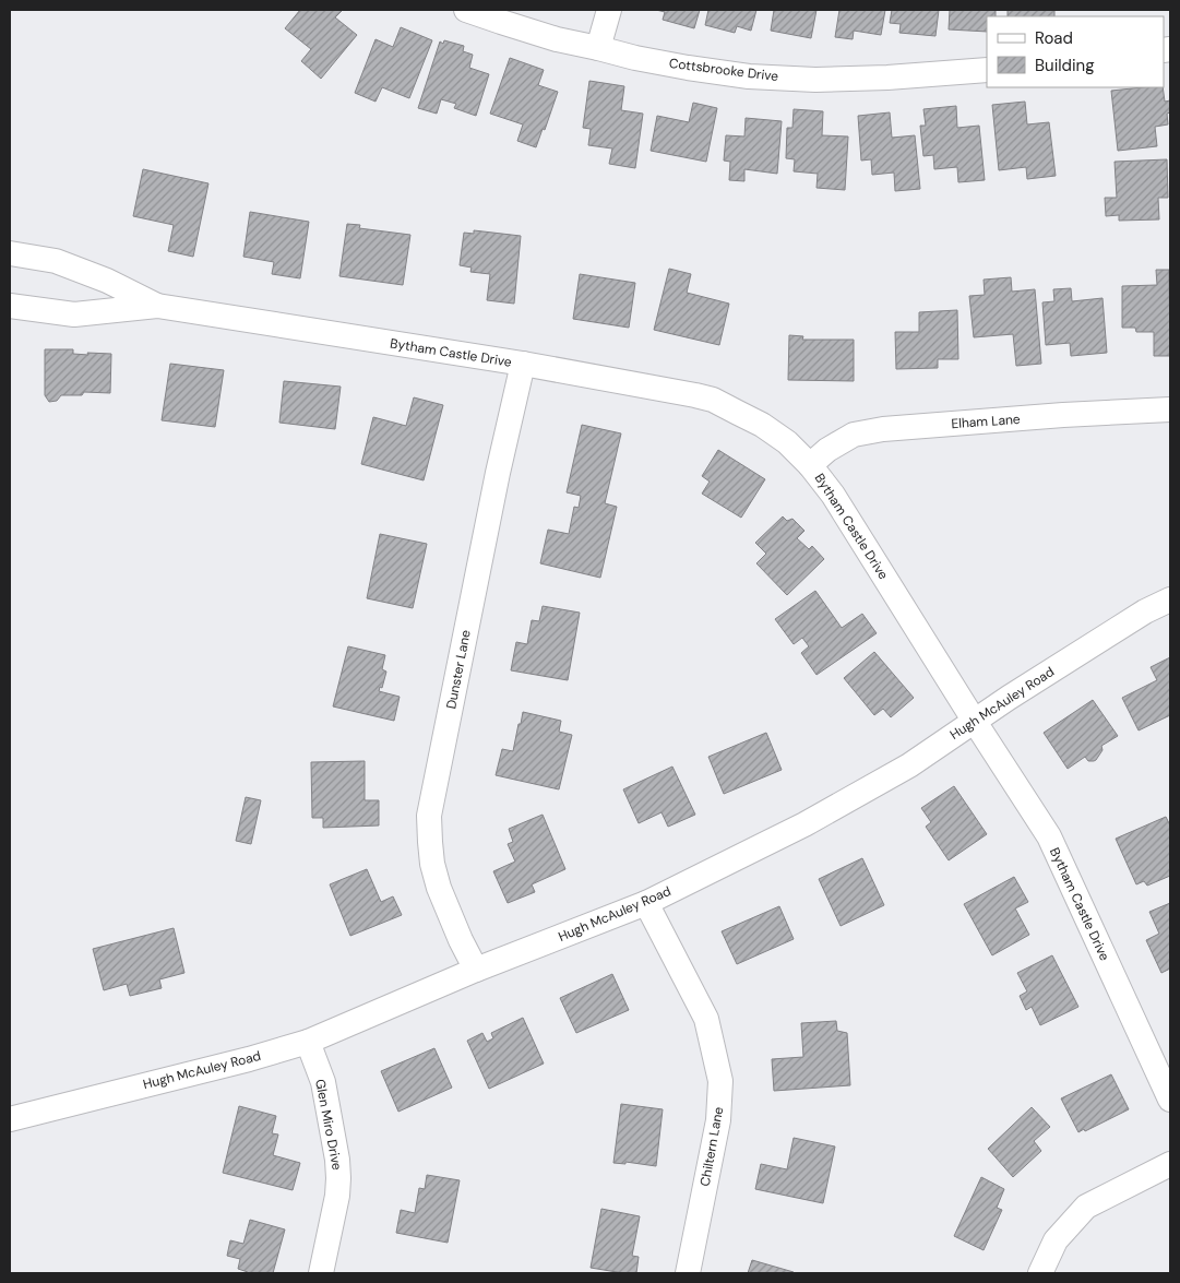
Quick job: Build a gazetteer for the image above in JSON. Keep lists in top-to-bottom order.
{
  "streets": {
    "street": [
      "Cottsbrooke Drive",
      "Bytham Castle Drive",
      "Elham Lane",
      "Dunster Lane",
      "Hugh McAuley Road",
      "Glen Miro Drive",
      "Chiltern Lane"
    ]
  },
  "crossings": [
    ["Bytham Castle Drive", "Elham Lane"],
    ["Bytham Castle Drive", "Dunster Lane"],
    ["Bytham Castle Drive", "Hugh McAuley Road"],
    ["Dunster Lane", "Hugh McAuley Road"],
    ["Hugh McAuley Road", "Glen Miro Drive"],
    ["Hugh McAuley Road", "Chiltern Lane"]
  ],
  "legend": ["Road", "Building"]
}
